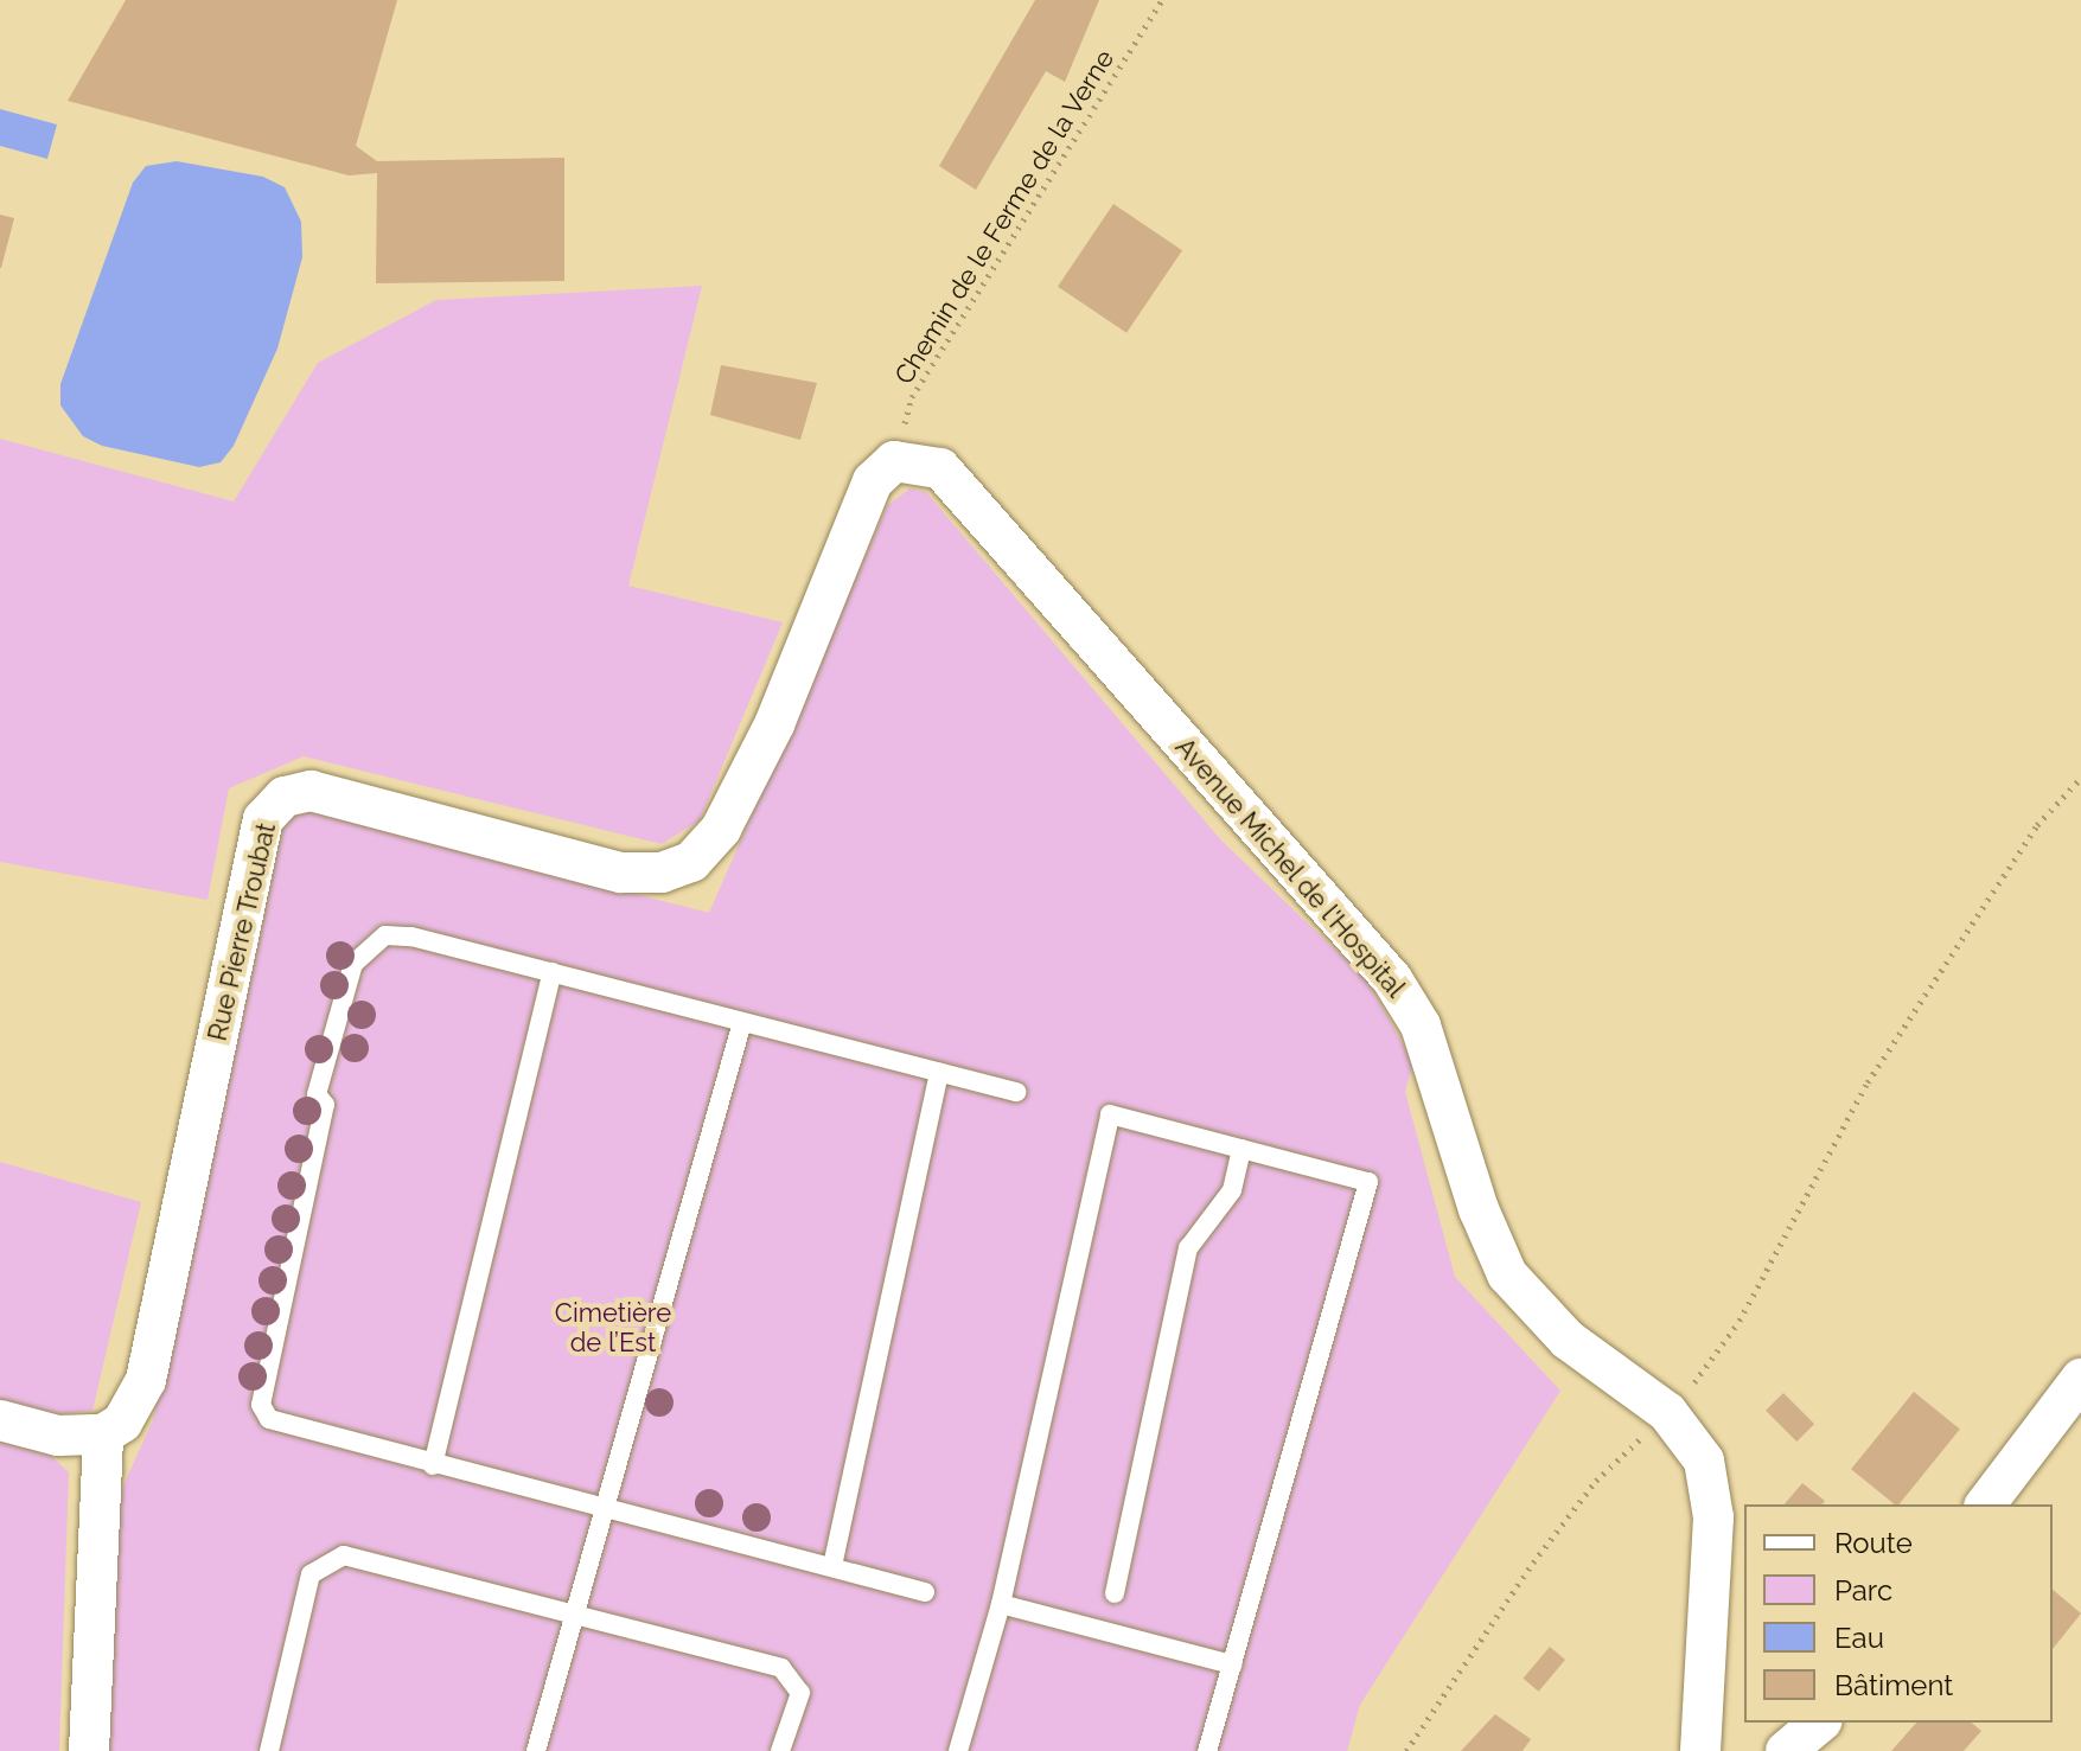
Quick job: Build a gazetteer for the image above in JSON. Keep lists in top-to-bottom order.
{
  "streets": {
    "street": ["Avenue Michel de l'Hospital", "Rue Pierre Troubat"],
    "path": ["Chemin de le Ferme de la Verne"]
  },
  "crossings": [
    ["Chemin de le Ferme de la Verne", "Avenue Michel de l'Hospital"],
    ["Chemin de le Ferme de la Verne", "Rue Pierre Troubat"],
    ["Avenue Michel de l'Hospital", "Rue Pierre Troubat"]
  ],
  "parks": ["Cimetière de l’Est"],
  "legend": [
    "Route",
    "Parc",
    "Eau",
    "Bâtiment"
  ]
}
